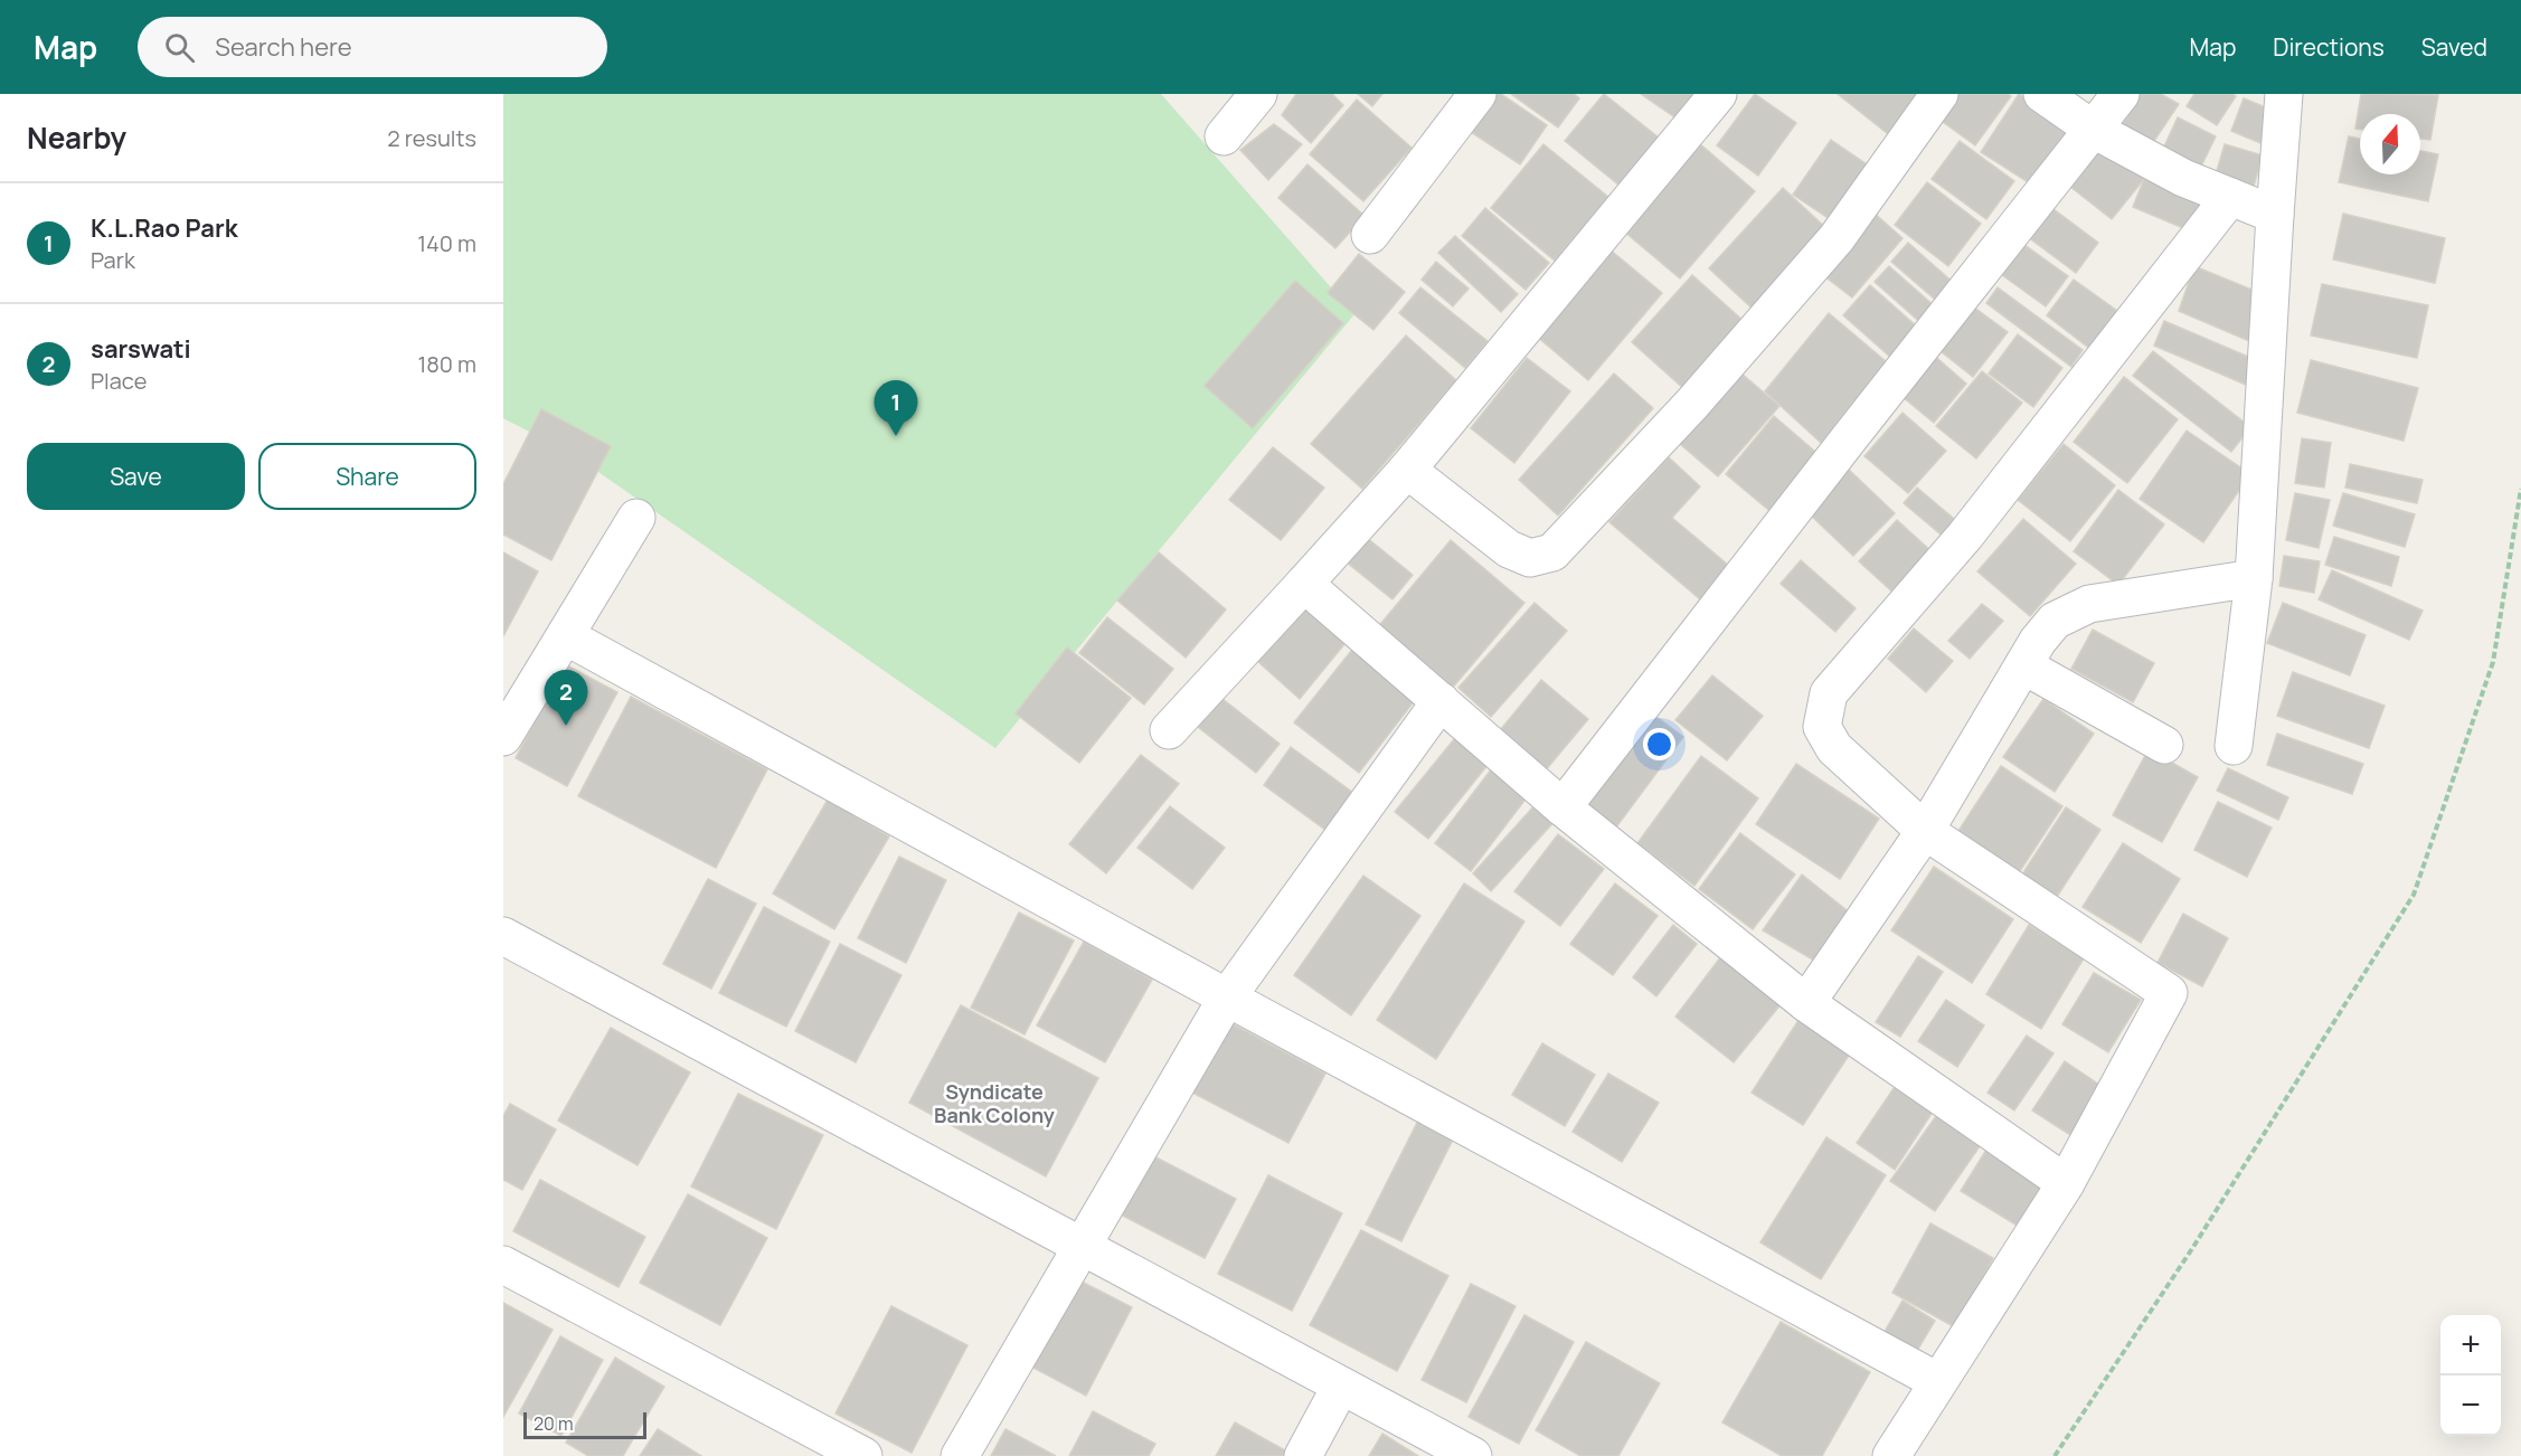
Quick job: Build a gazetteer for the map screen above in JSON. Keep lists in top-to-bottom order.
{
  "districts": ["Syndicate Bank Colony"],
  "scale_bar": "20 m",
  "north": "top",
  "page": {
    "header": "Map",
    "search": "Search here",
    "nav": ["Map", "Directions", "Saved"],
    "heading": ["Nearby", "2 results"],
    "list": [
      {
        "mark": "1",
        "name": "K.L.Rao Park",
        "note": "Park",
        "value": "140 m"
      },
      {
        "mark": "2",
        "name": "sarswati",
        "note": "Place",
        "value": "180 m"
      }
    ],
    "pins": ["1", "2"],
    "buttons": ["Save", "Share"],
    "map_buttons": ["+", "−"],
    "scale": "20 m"
  }
}
